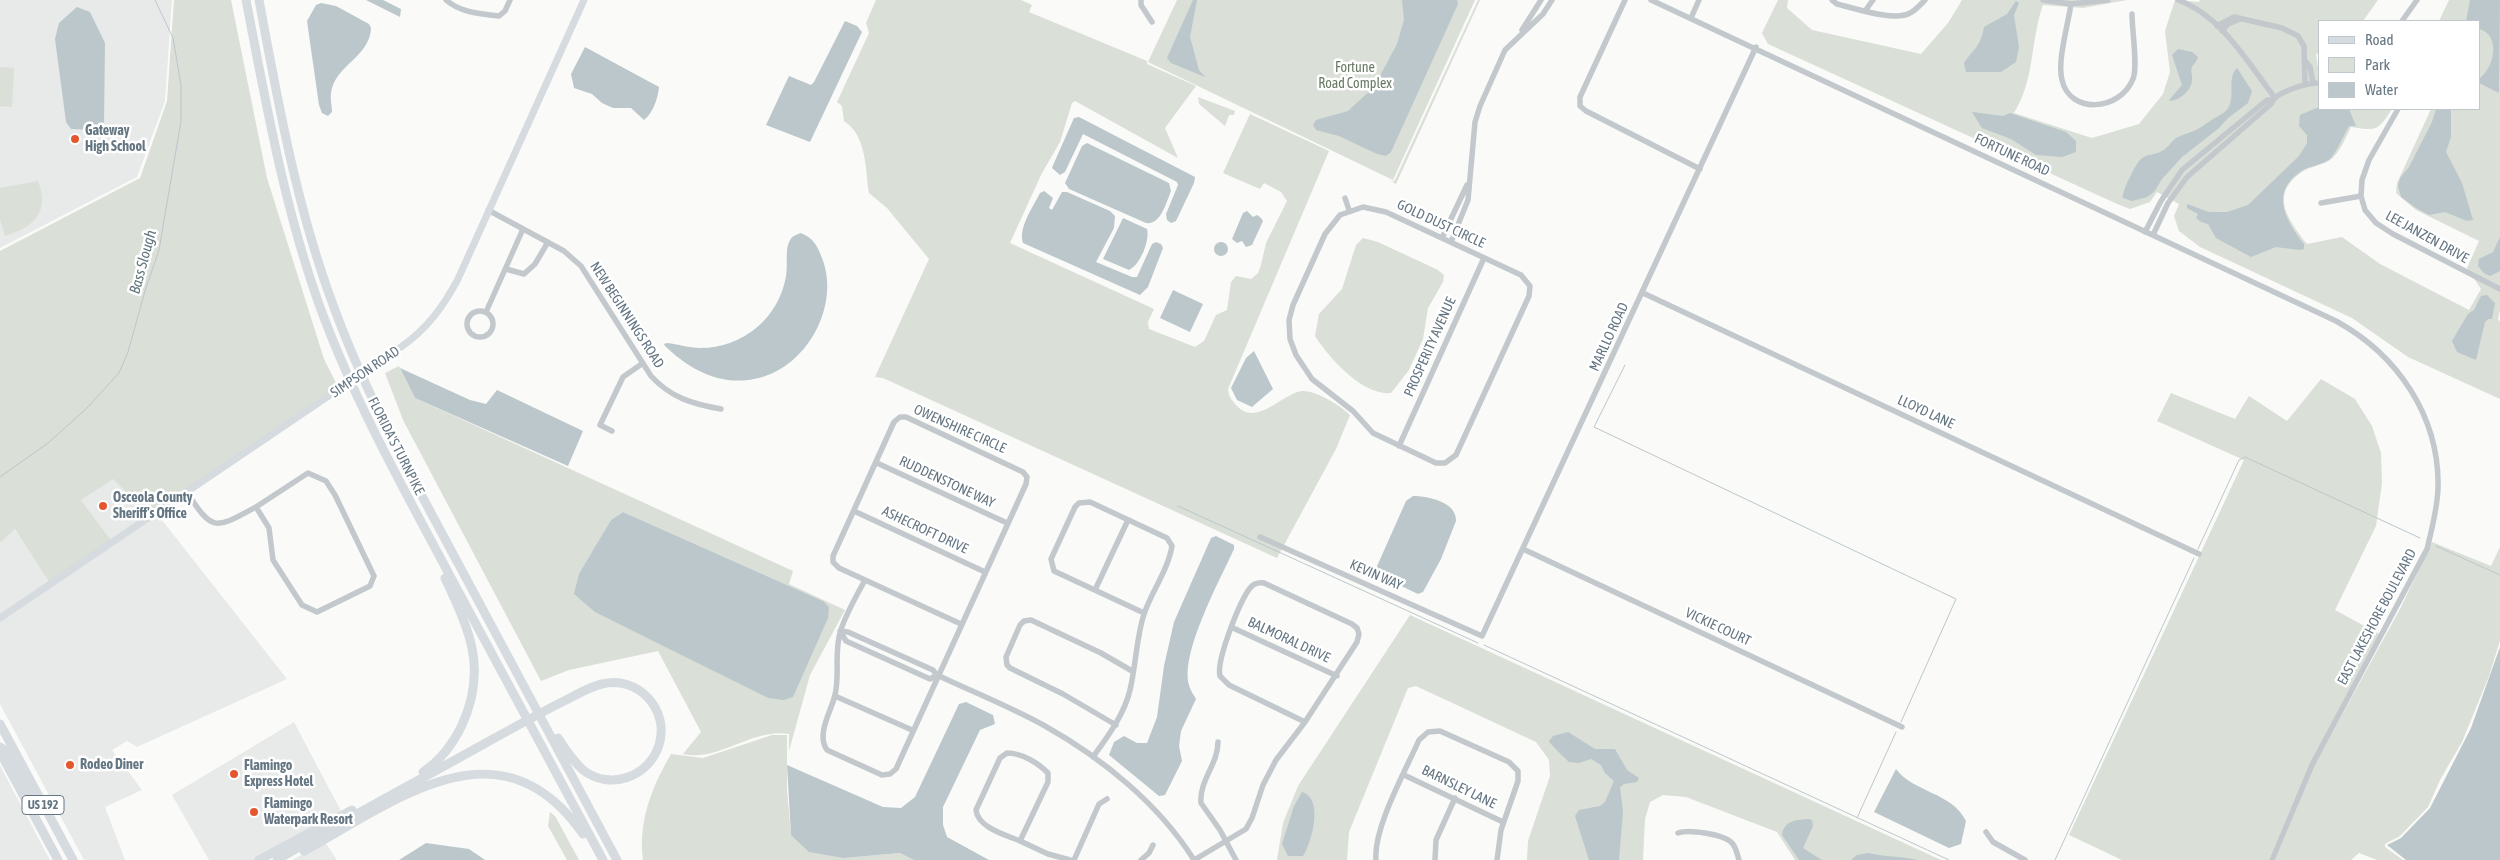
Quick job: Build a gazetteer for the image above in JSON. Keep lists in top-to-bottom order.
{
  "streets": {
    "highway": ["FLORIDA'S TURNPIKE", "US 192"],
    "main road": ["SIMPSON ROAD"],
    "street": [
      "FORTUNE ROAD",
      "GOLD DUST CIRCLE",
      "LEE JANZEN DRIVE",
      "NEW BEGINNINGS ROAD",
      "MARLLO ROAD",
      "PROSPERITY AVENUE",
      "LLOYD LANE",
      "OWENSHIRE CIRCLE",
      "RUDDENSTONE WAY",
      "ASHECROFT DRIVE",
      "KEVIN WAY",
      "EAST LAKESHORE BOULEVARD",
      "VICKIE COURT",
      "BALMORAL DRIVE",
      "BARNSLEY LANE"
    ]
  },
  "crossings": [
    ["FORTUNE ROAD", "MARLLO ROAD"],
    ["FORTUNE ROAD", "EAST LAKESHORE BOULEVARD"],
    ["GOLD DUST CIRCLE", "PROSPERITY AVENUE"],
    ["NEW BEGINNINGS ROAD", "SIMPSON ROAD"],
    ["MARLLO ROAD", "LLOYD LANE"],
    ["MARLLO ROAD", "KEVIN WAY"],
    ["MARLLO ROAD", "VICKIE COURT"],
    ["OWENSHIRE CIRCLE", "RUDDENSTONE WAY"],
    ["OWENSHIRE CIRCLE", "ASHECROFT DRIVE"]
  ],
  "water": ["Bass Slough"],
  "parks": ["Fortune Road Complex"],
  "places": [
    "Gateway High School",
    "Osceola County Sheriff's Office",
    "Rodeo Diner",
    "Flamingo Express Hotel",
    "Flamingo Waterpark Resort"
  ],
  "legend": ["Road", "Park", "Water"]
}
